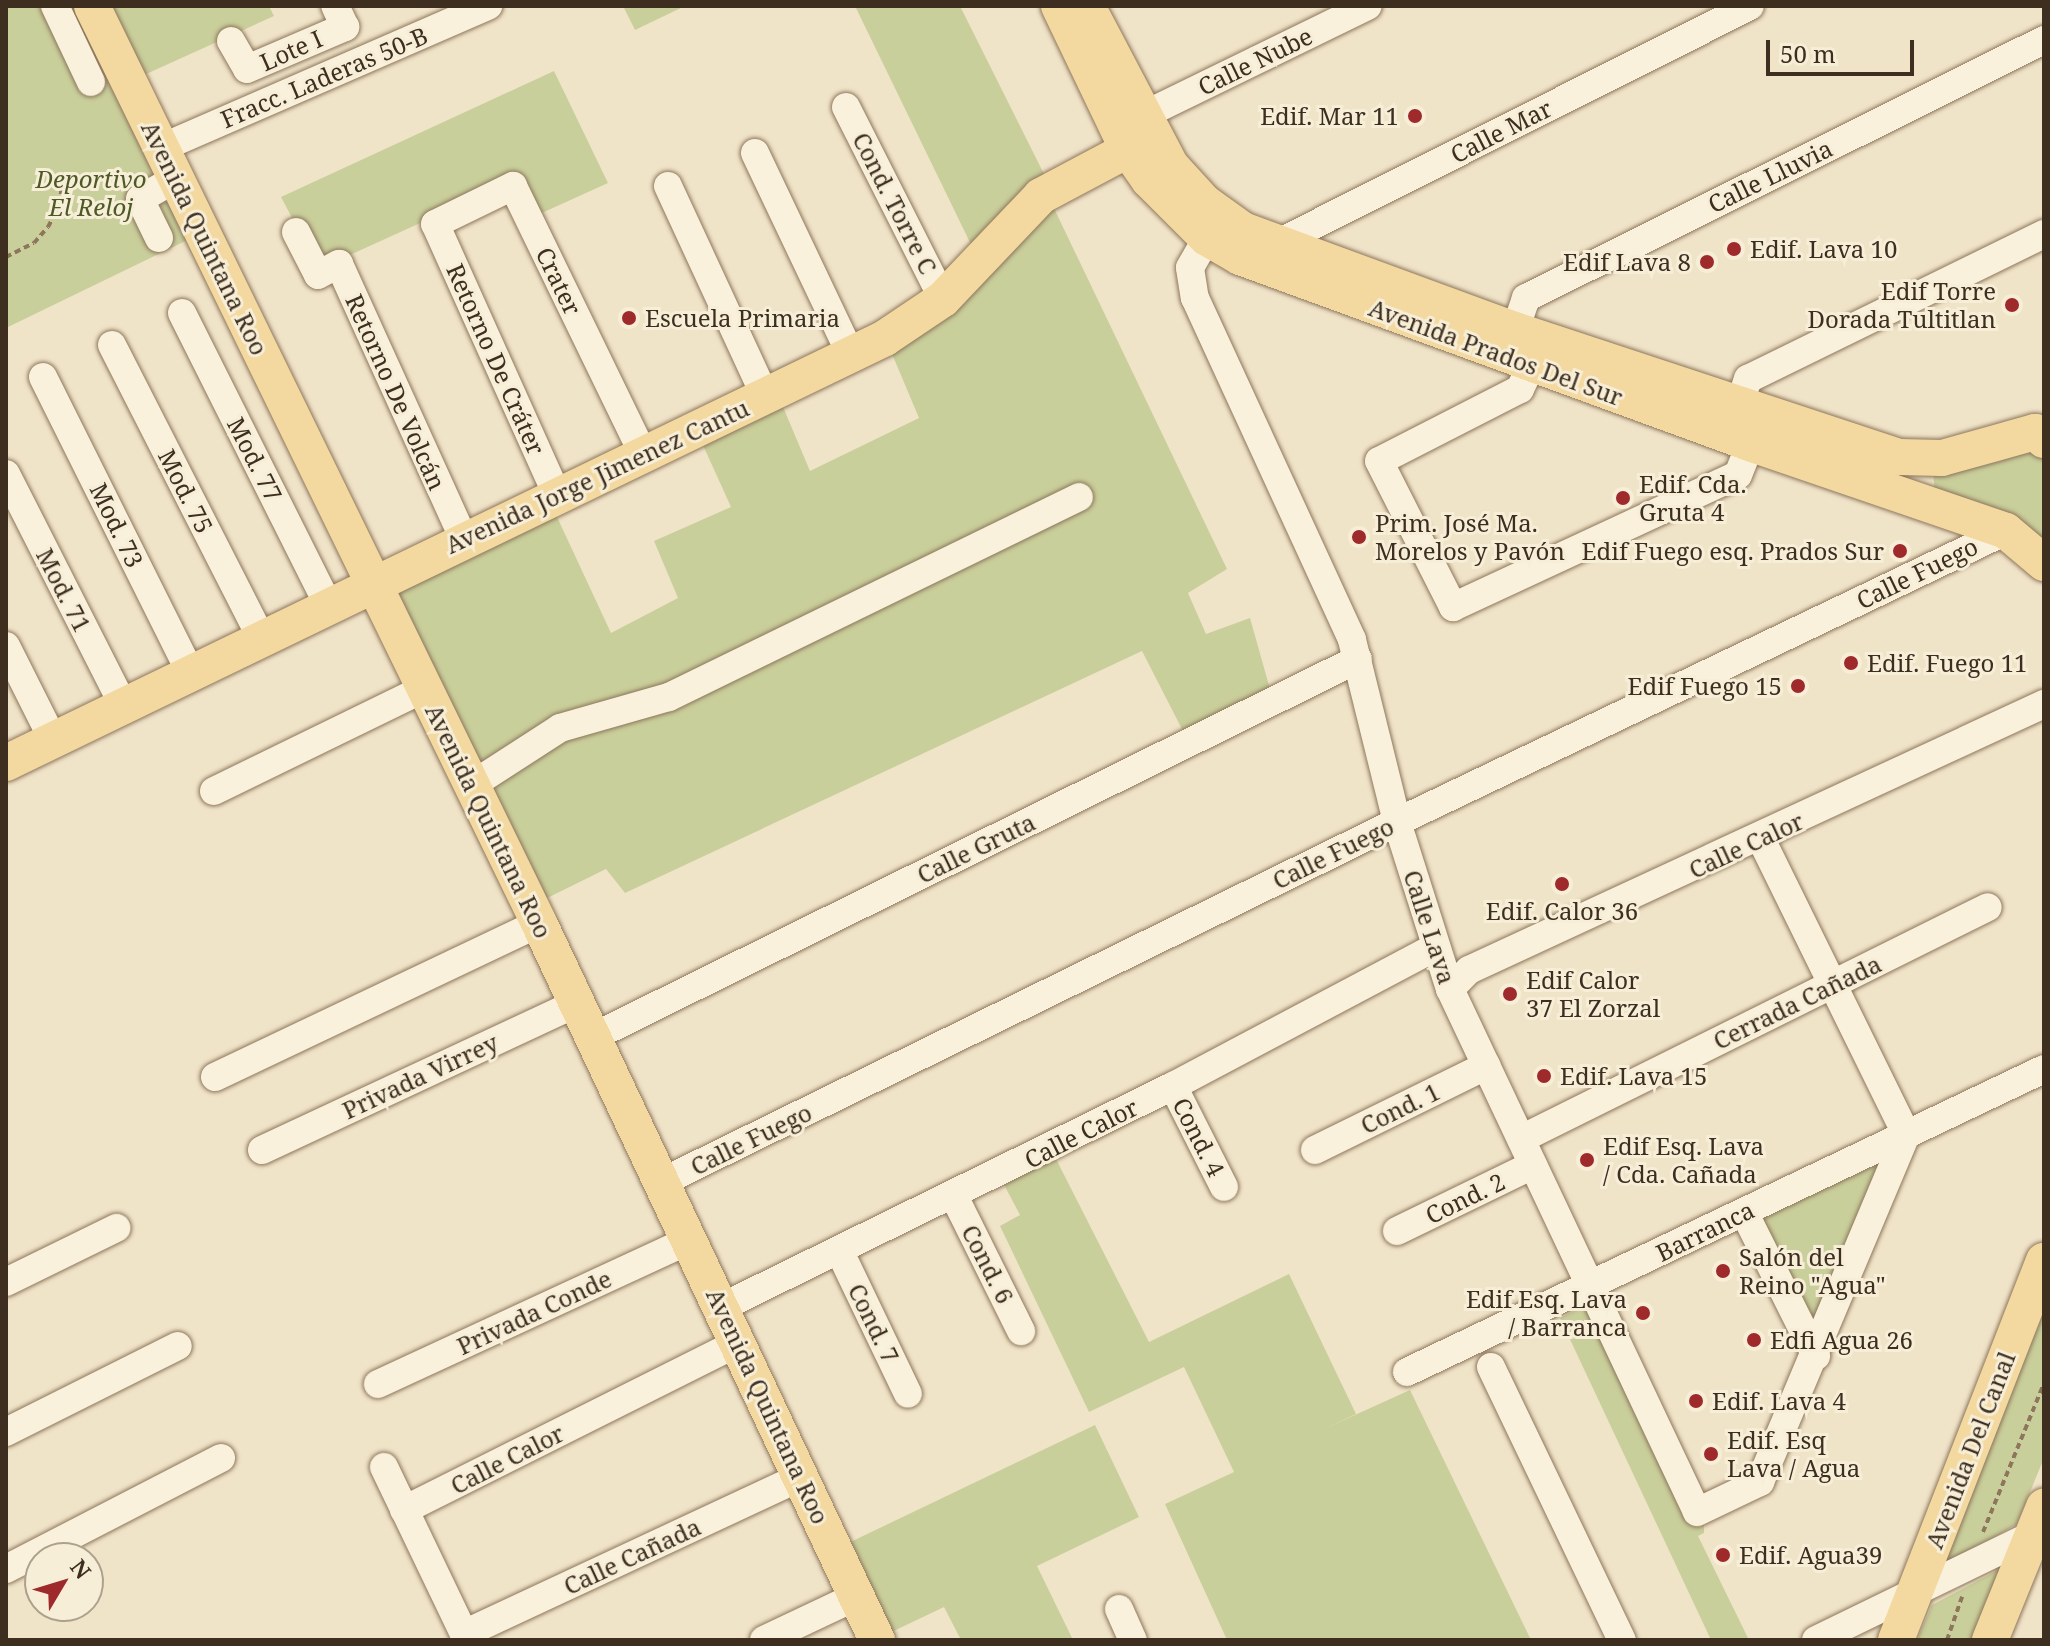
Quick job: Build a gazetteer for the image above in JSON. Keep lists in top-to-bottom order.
{
  "streets": {
    "main road": [
      "Avenida Quintana Roo",
      "Avenida Prados Del Sur",
      "Avenida Jorge Jimenez Cantu",
      "Avenida Del Canal"
    ],
    "street": [
      "Lote I",
      "Calle Nube",
      "Fracc. Laderas 50-B",
      "Calle Mar",
      "Calle Lluvia",
      "Cond. Torre C",
      "Crater",
      "Retorno De Cráter",
      "Retorno De Volcán",
      "Mod. 77",
      "Mod. 75",
      "Mod. 73",
      "Calle Fuego",
      "Mod. 71",
      "Calle Calor",
      "Calle Gruta",
      "Calle Lava",
      "Cerrada Cañada",
      "Privada Virrey",
      "Cond. 1",
      "Cond. 4",
      "Cond. 2",
      "Barranca",
      "Cond. 6",
      "Privada Conde",
      "Cond. 7",
      "Calle Cañada"
    ]
  },
  "crossings": [
    ["Calle Nube", "Avenida Prados Del Sur"],
    ["Calle Nube", "Avenida Jorge Jimenez Cantu"],
    ["Fracc. Laderas 50-B", "Avenida Quintana Roo"],
    ["Calle Mar", "Avenida Prados Del Sur"],
    ["Calle Lluvia", "Avenida Prados Del Sur"],
    ["Cond. Torre C", "Avenida Jorge Jimenez Cantu"],
    ["Avenida Quintana Roo", "Avenida Jorge Jimenez Cantu"],
    ["Avenida Quintana Roo", "Calle Fuego"],
    ["Avenida Quintana Roo", "Calle Calor"],
    ["Avenida Quintana Roo", "Calle Gruta"],
    ["Avenida Quintana Roo", "Privada Virrey"],
    ["Avenida Quintana Roo", "Privada Conde"],
    ["Avenida Quintana Roo", "Calle Cañada"],
    ["Crater", "Retorno De Cráter"],
    ["Crater", "Avenida Jorge Jimenez Cantu"],
    ["Avenida Prados Del Sur", "Avenida Jorge Jimenez Cantu"],
    ["Avenida Prados Del Sur", "Calle Fuego"],
    ["Avenida Prados Del Sur", "Calle Lava"],
    ["Retorno De Cráter", "Avenida Jorge Jimenez Cantu"],
    ["Retorno De Volcán", "Avenida Jorge Jimenez Cantu"],
    ["Mod. 77", "Avenida Jorge Jimenez Cantu"],
    ["Avenida Jorge Jimenez Cantu", "Mod. 75"],
    ["Avenida Jorge Jimenez Cantu", "Mod. 73"],
    ["Avenida Jorge Jimenez Cantu", "Mod. 71"],
    ["Calle Fuego", "Calle Lava"],
    ["Calle Calor", "Calle Lava"],
    ["Calle Calor", "Cond. 4"],
    ["Calle Calor", "Cond. 6"],
    ["Calle Calor", "Cond. 7"],
    ["Calle Gruta", "Calle Lava"],
    ["Calle Lava", "Cerrada Cañada"],
    ["Calle Lava", "Cond. 1"],
    ["Calle Lava", "Cond. 2"],
    ["Calle Lava", "Barranca"]
  ],
  "parks": ["Deportivo El Reloj"],
  "places": [
    "Edif. Mar 11",
    "Edif. Lava 10",
    "Edif Lava 8",
    "Edif Torre Dorada Tultitlan",
    "Escuela Primaria",
    "Edif. Cda. Gruta 4",
    "Prim. José Ma. Morelos y Pavón",
    "Edif Fuego esq. Prados Sur",
    "Edif. Fuego 11",
    "Edif Fuego 15",
    "Edif. Calor 36",
    "Edif Calor 37 El Zorzal",
    "Edif. Lava 15",
    "Edif Esq. Lava / Cda. Cañada",
    "Salón del Reino \"Agua\"",
    "Edif Esq. Lava / Barranca",
    "Edfi Agua 26",
    "Edif. Lava 4",
    "Edif. Esq Lava / Agua",
    "Edif. Agua39"
  ],
  "scale_bar": "50 m",
  "north": "top right"
}
